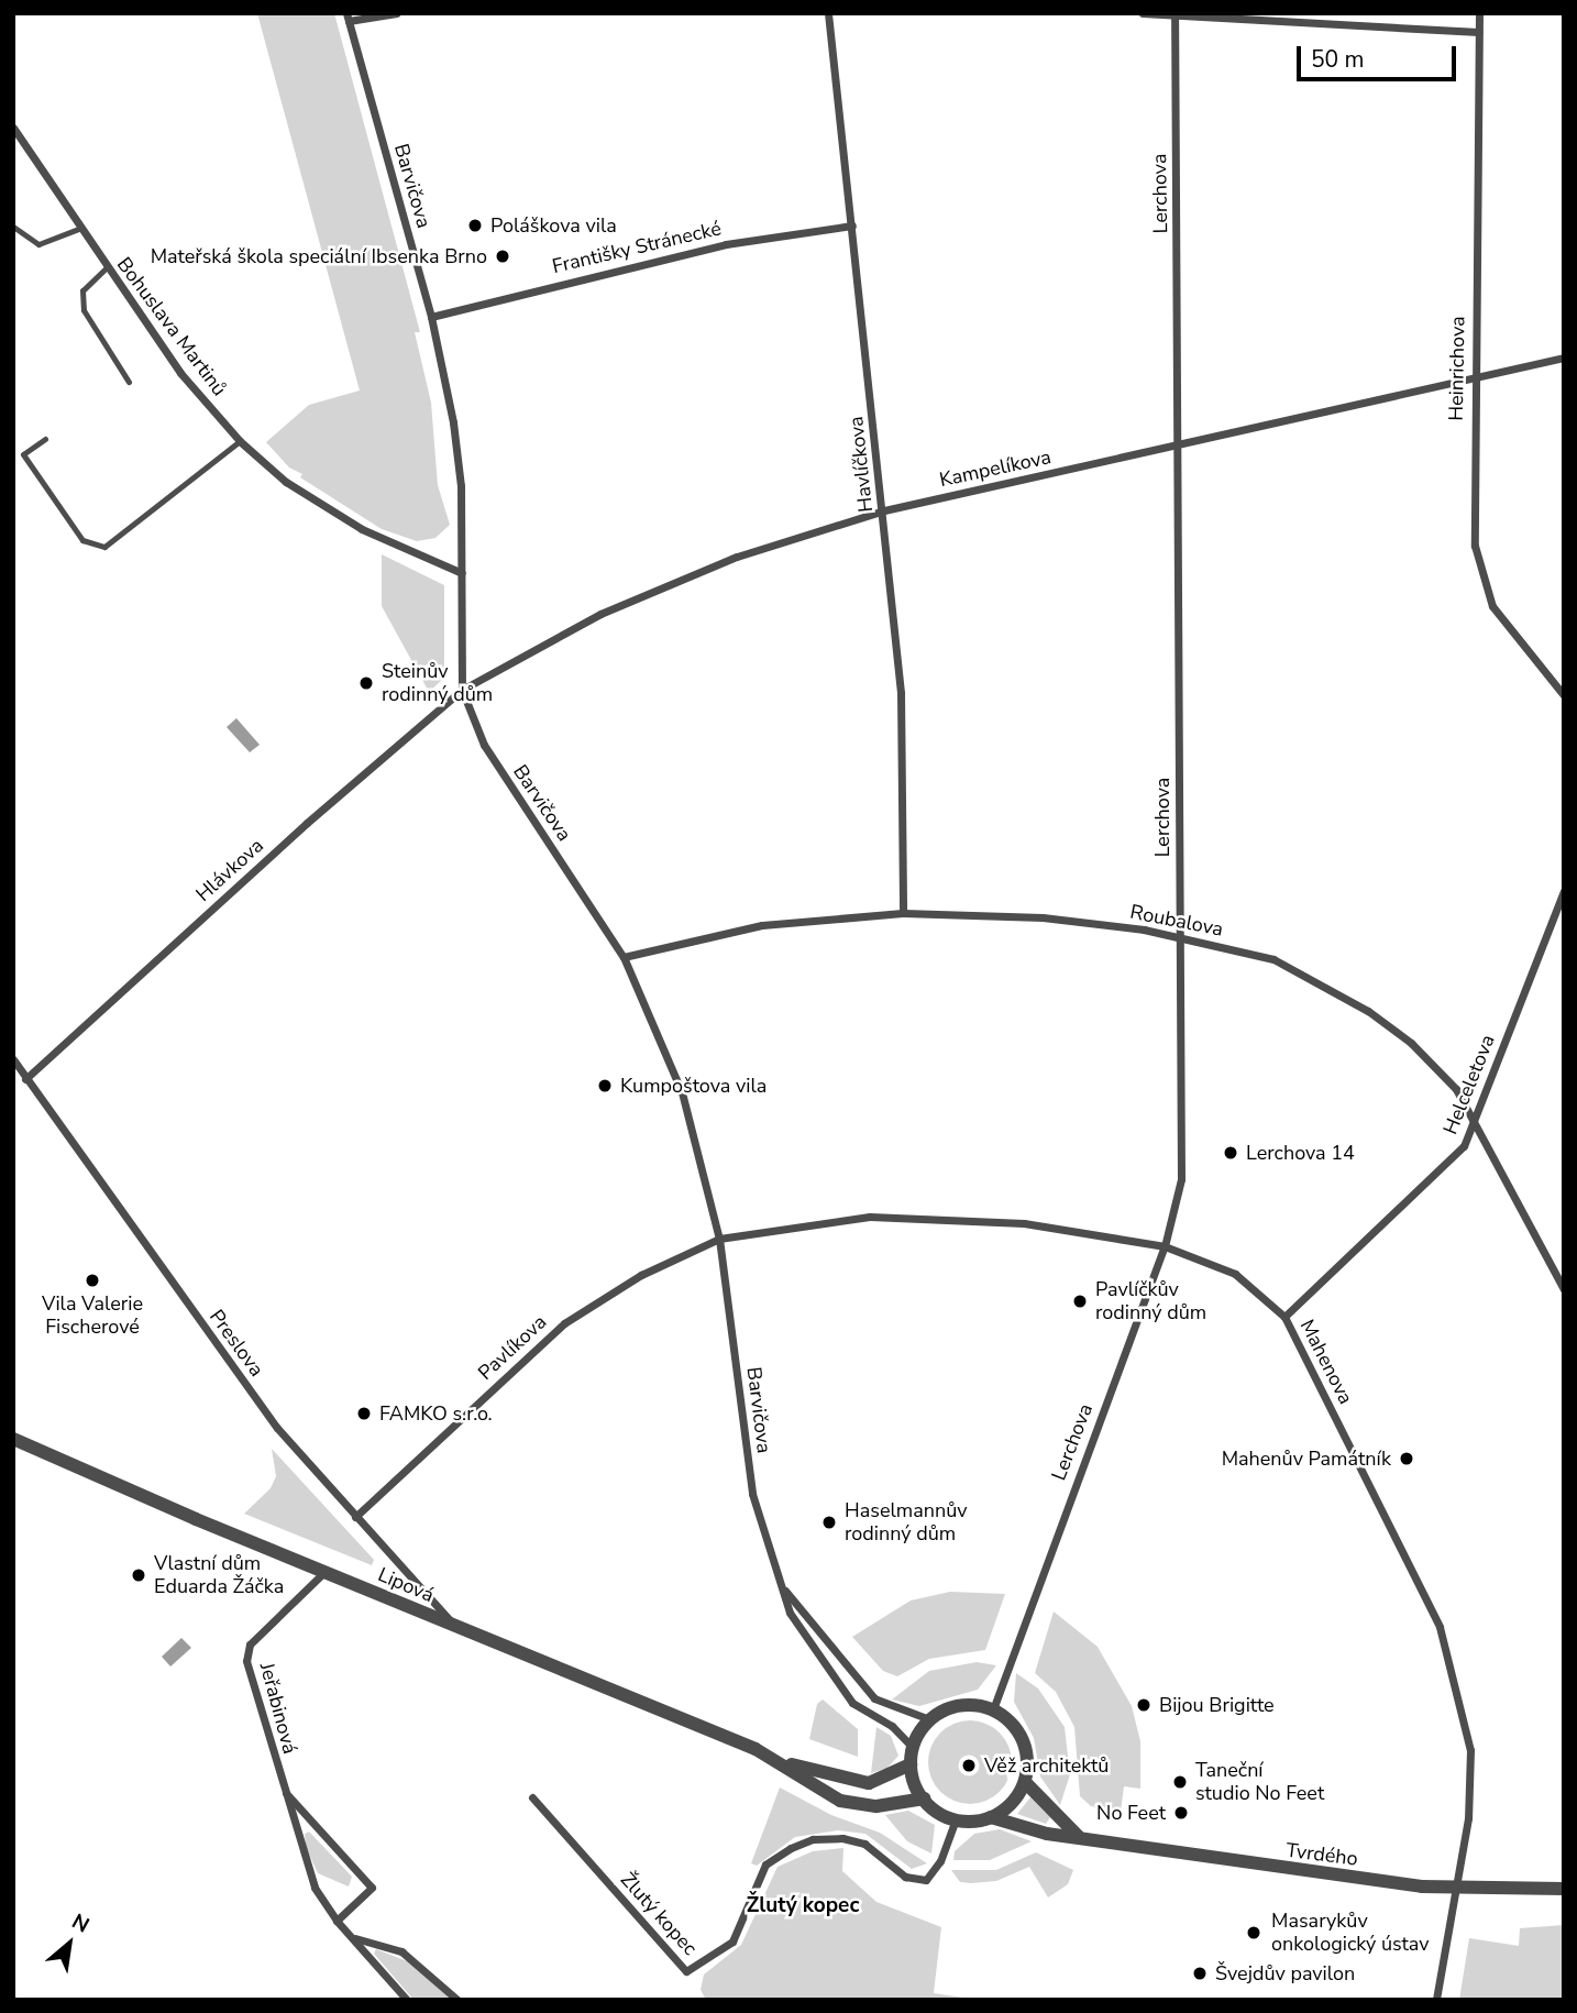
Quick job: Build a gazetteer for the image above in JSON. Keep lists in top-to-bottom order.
{
  "streets": {
    "street": [
      "Barvičova",
      "Lerchova",
      "Františky Stránecké",
      "Bohuslava Martinů",
      "Heinrichova",
      "Havlíčkova",
      "Kampelíkova",
      "Hlávkova",
      "Roubalova",
      "Helceletova",
      "Preslova",
      "Pavlíkova",
      "Mahenova",
      "Lipová",
      "Jeřabinová",
      "Tvrdého",
      "Žlutý kopec"
    ]
  },
  "crossings": [
    ["Barvičova", "Lerchova"],
    ["Barvičova", "Františky Stránecké"],
    ["Barvičova", "Bohuslava Martinů"],
    ["Barvičova", "Kampelíkova"],
    ["Barvičova", "Hlávkova"],
    ["Barvičova", "Roubalova"],
    ["Barvičova", "Pavlíkova"],
    ["Barvičova", "Mahenova"],
    ["Barvičova", "Lipová"],
    ["Barvičova", "Tvrdého"],
    ["Barvičova", "Žlutý kopec"],
    ["Lerchova", "Kampelíkova"],
    ["Lerchova", "Roubalova"],
    ["Lerchova", "Mahenova"],
    ["Lerchova", "Lipová"],
    ["Lerchova", "Tvrdého"],
    ["Lerchova", "Žlutý kopec"],
    ["Františky Stránecké", "Havlíčkova"],
    ["Heinrichova", "Kampelíkova"],
    ["Havlíčkova", "Kampelíkova"],
    ["Havlíčkova", "Roubalova"],
    ["Kampelíkova", "Hlávkova"],
    ["Hlávkova", "Preslova"],
    ["Roubalova", "Helceletova"],
    ["Helceletova", "Mahenova"],
    ["Preslova", "Pavlíkova"],
    ["Preslova", "Lipová"],
    ["Pavlíkova", "Mahenova"],
    ["Mahenova", "Tvrdého"],
    ["Lipová", "Jeřabinová"],
    ["Lipová", "Tvrdého"],
    ["Lipová", "Žlutý kopec"],
    ["Tvrdého", "Žlutý kopec"]
  ],
  "districts": ["Žlutý kopec"],
  "places": [
    "Poláškova vila",
    "Mateřská škola speciální Ibsenka Brno",
    "Steinův rodinný dům",
    "Kumpoštova vila",
    "Lerchova 14",
    "Vila Valerie Fischerové",
    "Pavlíčkův rodinný dům",
    "FAMKO s.r.o.",
    "Mahenův Památník",
    "Haselmannův rodinný dům",
    "Vlastní dům Eduarda Žáčka",
    "Bijou Brigitte",
    "Věž architektů",
    "Taneční studio No Feet",
    "No Feet",
    "Masarykův onkologický ústav",
    "Švejdův pavilon"
  ],
  "scale_bar": "50 m",
  "north": "top right"
}
